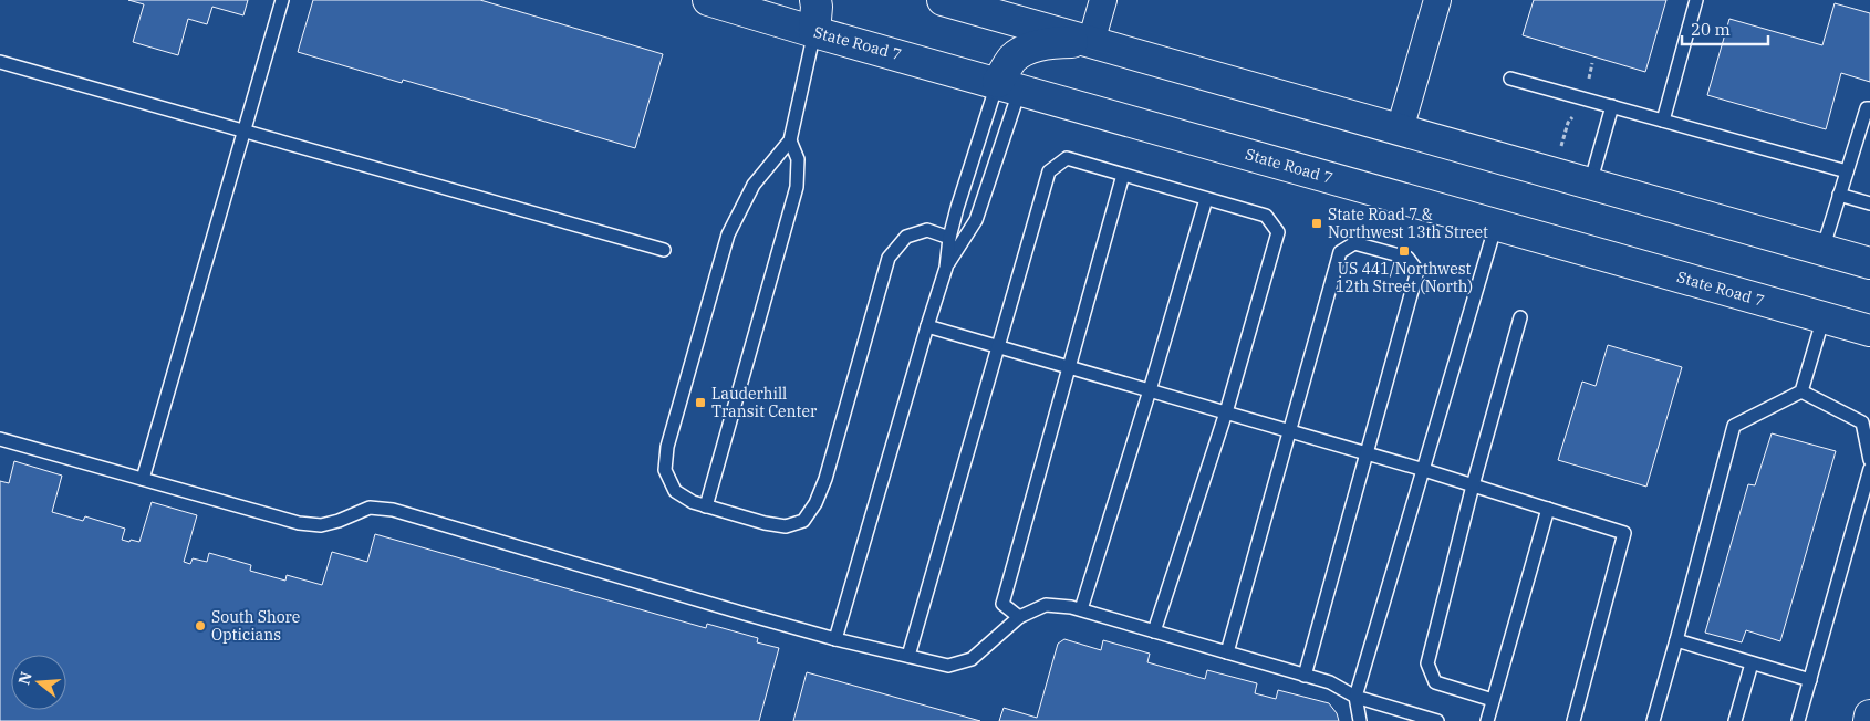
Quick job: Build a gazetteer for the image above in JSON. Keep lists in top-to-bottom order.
{
  "streets": {
    "main road": ["State Road 7"]
  },
  "places": {
    "transit": ["State Road 7 & Northwest 13th Street", "US 441/Northwest 12th Street (North)", "Lauderhill Transit Center"],
    "other": ["South Shore Opticians"]
  },
  "scale_bar": "20 m",
  "north": "left"
}
